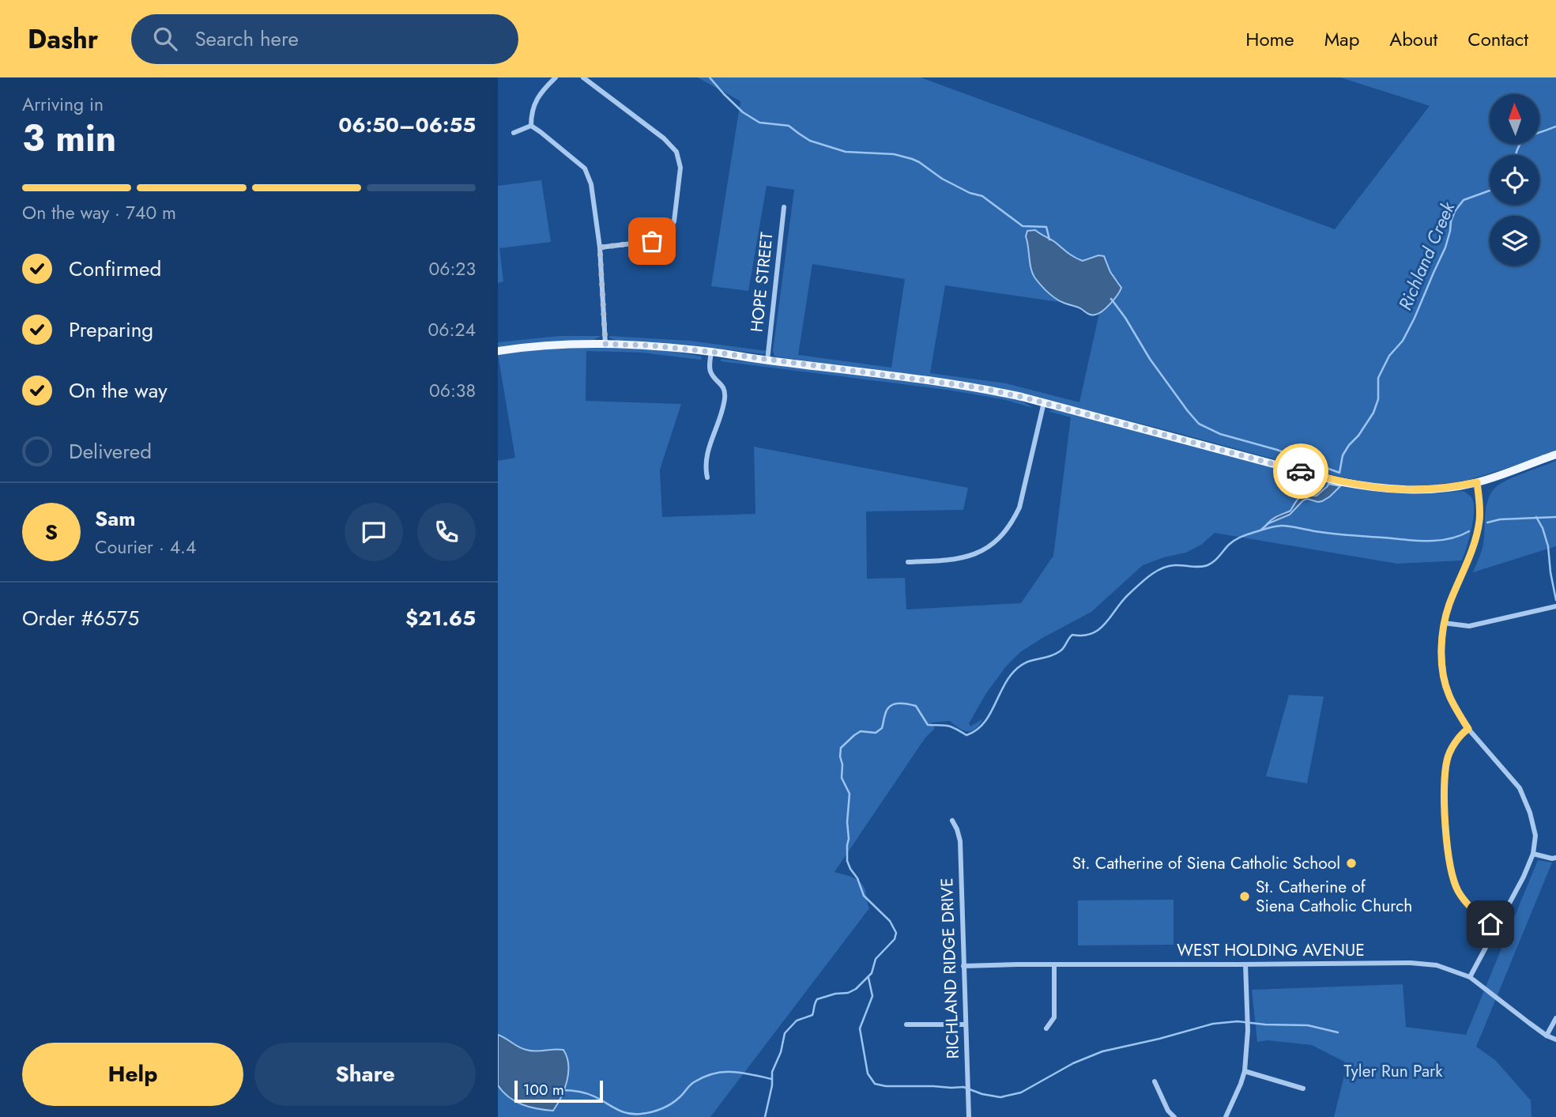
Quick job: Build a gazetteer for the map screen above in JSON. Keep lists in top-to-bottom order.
{
  "streets": {
    "street": ["HOPE STREET", "WEST HOLDING AVENUE", "RICHLAND RIDGE DRIVE"]
  },
  "crossings": [
    ["WEST HOLDING AVENUE", "RICHLAND RIDGE DRIVE"]
  ],
  "water": ["Richland Creek"],
  "parks": ["Tyler Run Park"],
  "places": ["St. Catherine of Siena Catholic School", "St. Catherine of Siena Catholic Church"],
  "scale_bar": "100 m",
  "north": "top",
  "page": {
    "header": "Dashr",
    "search": "Search here",
    "nav": [
      "Home",
      "Map",
      "About",
      "Contact"
    ],
    "heading": ["3 min", "Arriving in", "06:50–06:55"],
    "panel": [
      "Sam",
      "Courier · 4.4",
      "Order #6575",
      "$21.65"
    ],
    "bar": "On the way · 740 m",
    "list": [
      ["Confirmed", "06:23"],
      ["Preparing", "06:24"],
      ["On the way", "06:38"],
      "Delivered"
    ],
    "round": "S",
    "buttons": ["Help", "Share"],
    "scale": "100 m"
  }
}
